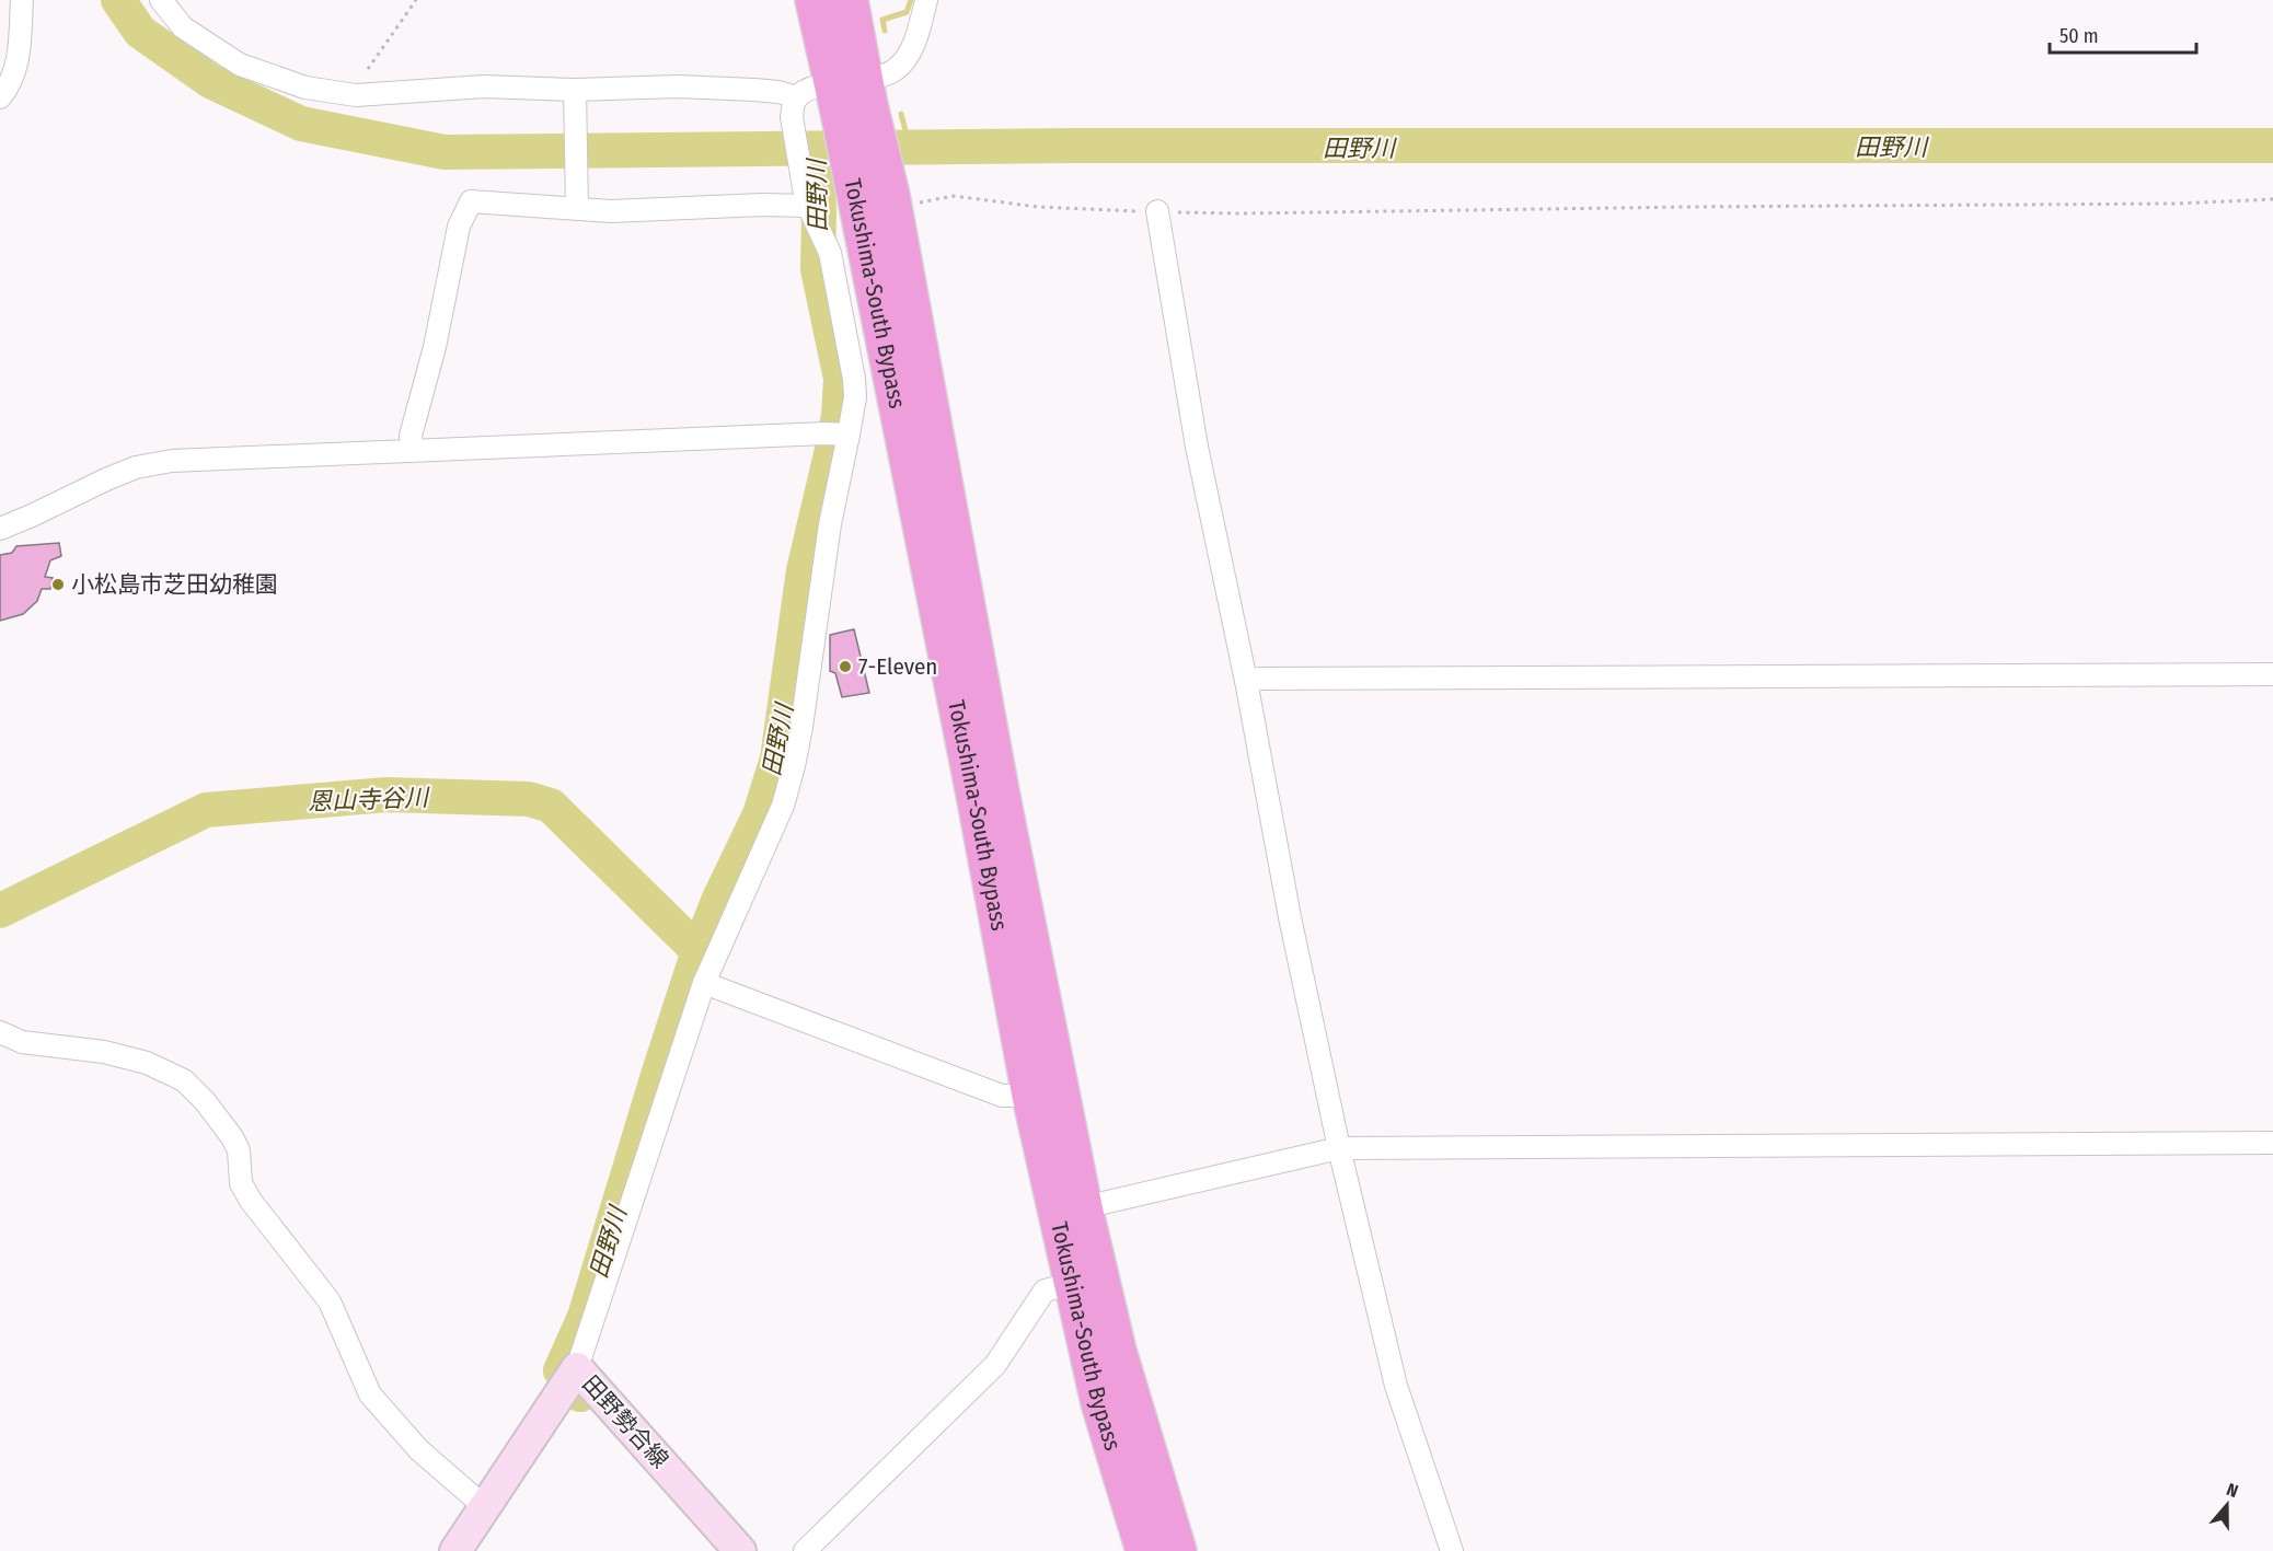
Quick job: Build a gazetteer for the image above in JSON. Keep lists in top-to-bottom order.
{
  "streets": {
    "highway": ["Tokushima-South Bypass"],
    "main road": ["田野勢合線"]
  },
  "water": ["田野川", "恩山寺谷川"],
  "places": ["小松島市芝田幼稚園", "7-Eleven"],
  "scale_bar": "50 m",
  "north": "top"
}
